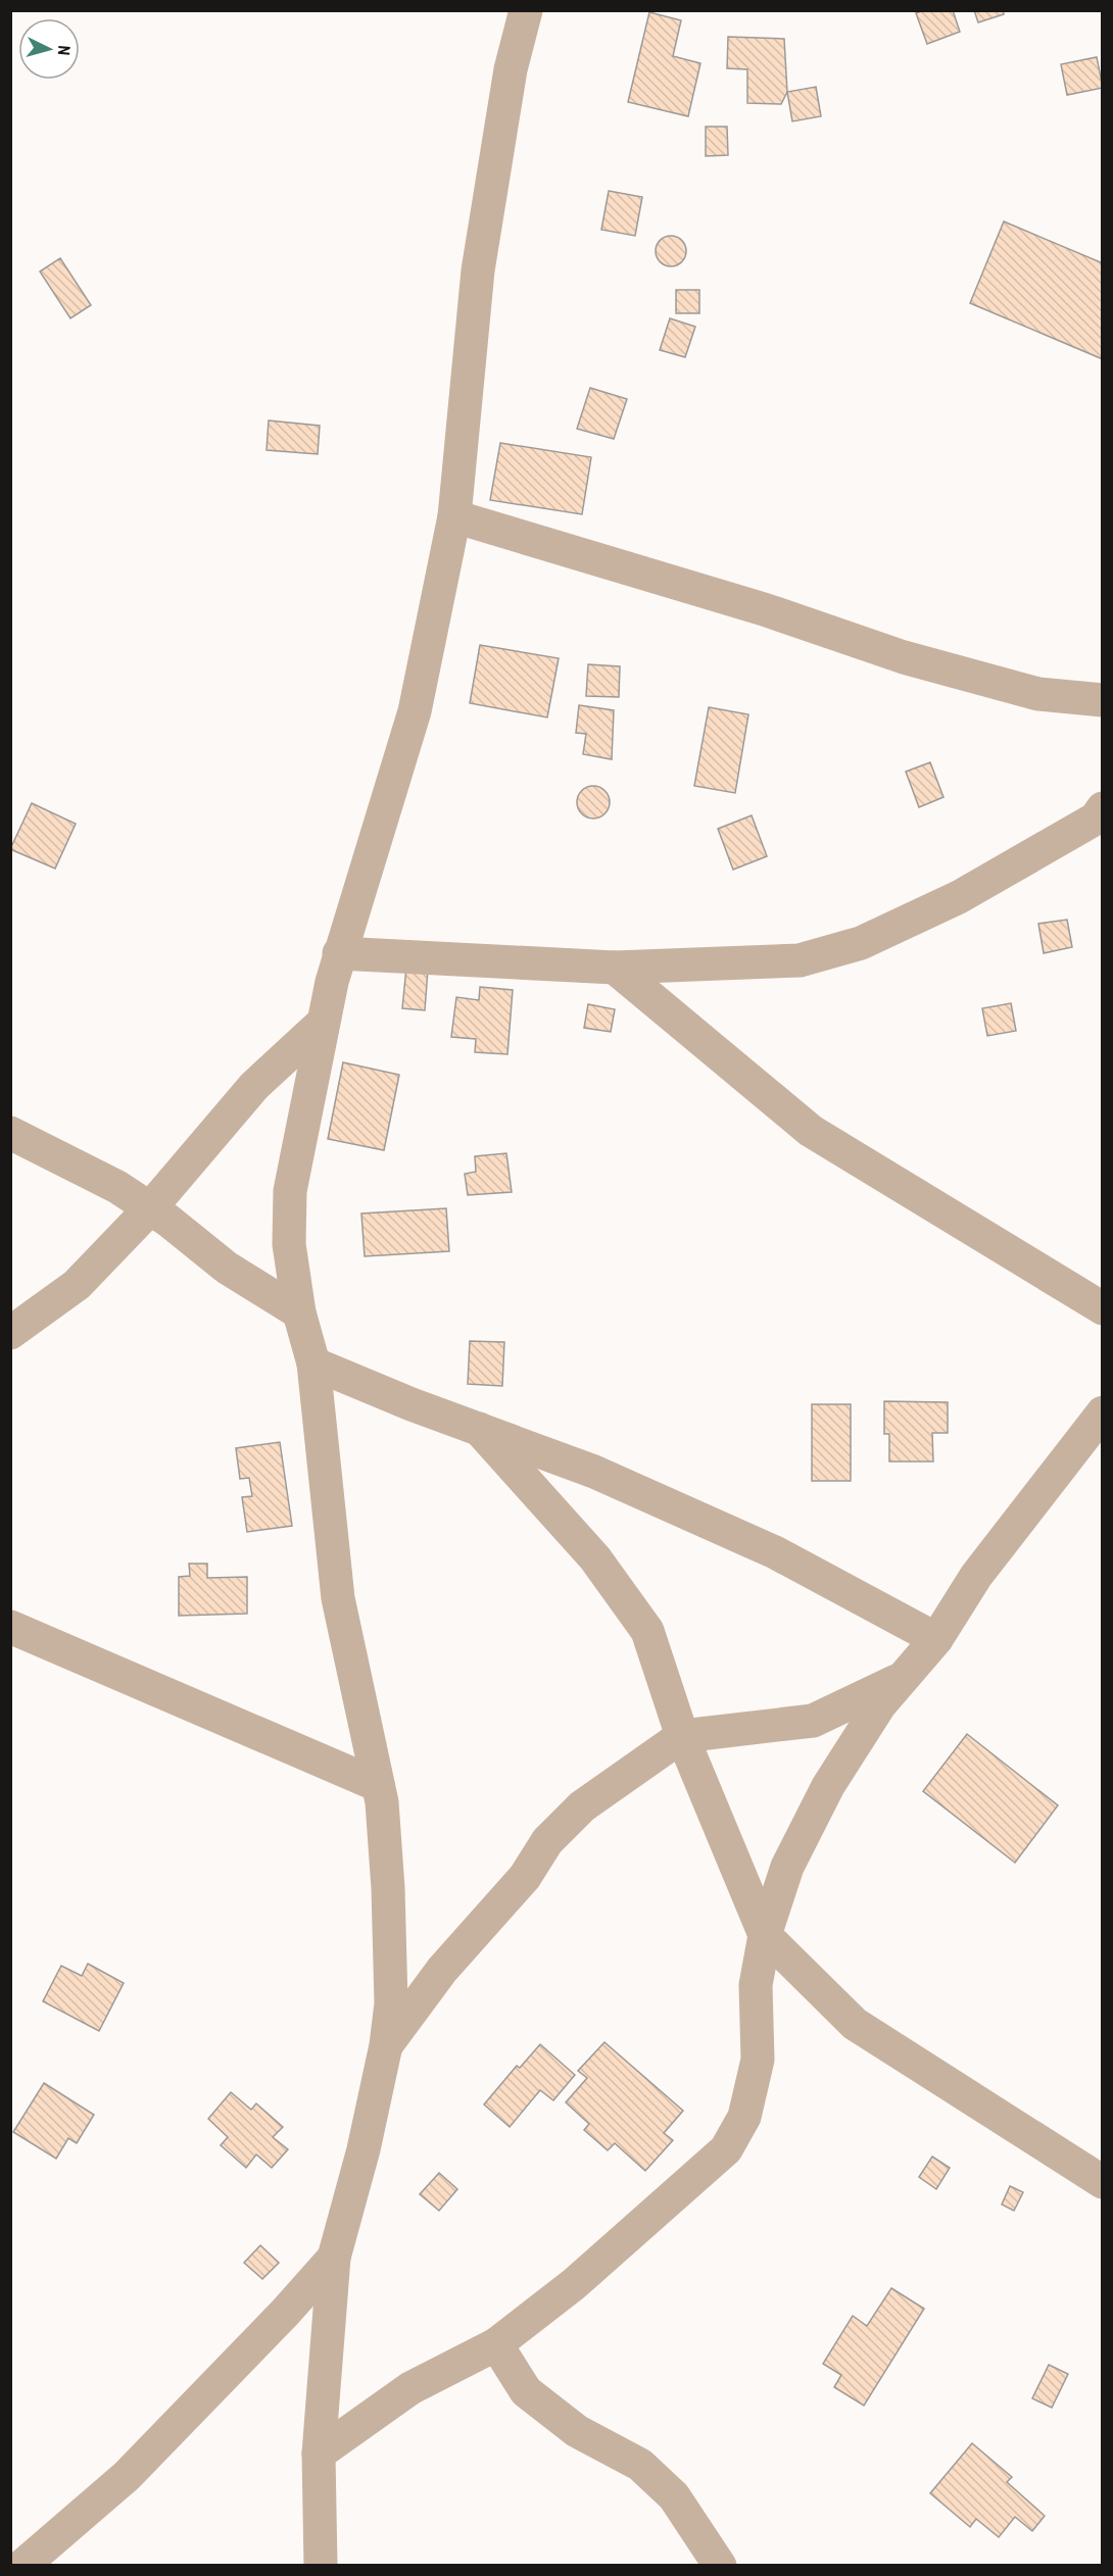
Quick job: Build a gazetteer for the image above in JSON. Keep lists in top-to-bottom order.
{
  "north": "right"
}
